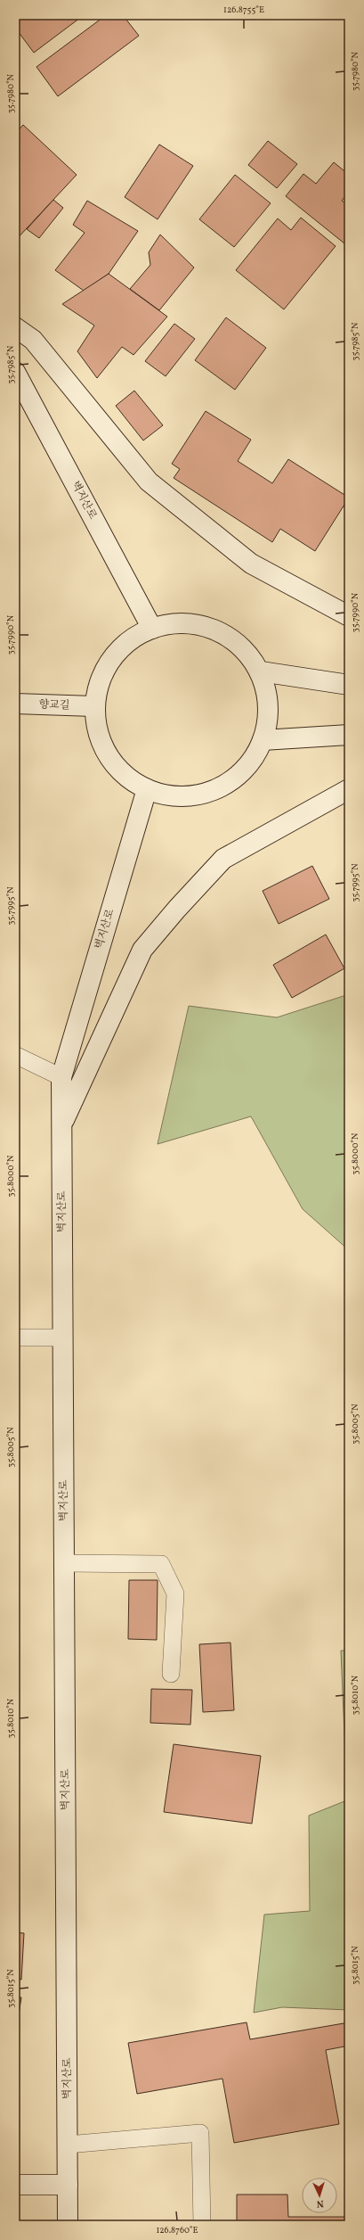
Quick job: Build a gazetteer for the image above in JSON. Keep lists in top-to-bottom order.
{
  "streets": {
    "street": ["벽지산로", "향교길"]
  },
  "north": "bottom",
  "coordinates": [
    "126.8755°E",
    "35.7980°N",
    "35.7985°N",
    "35.7990°N",
    "35.7995°N",
    "35.8000°N",
    "35.8005°N",
    "35.8010°N",
    "35.8015°N",
    "126.8760°E"
  ]
}
